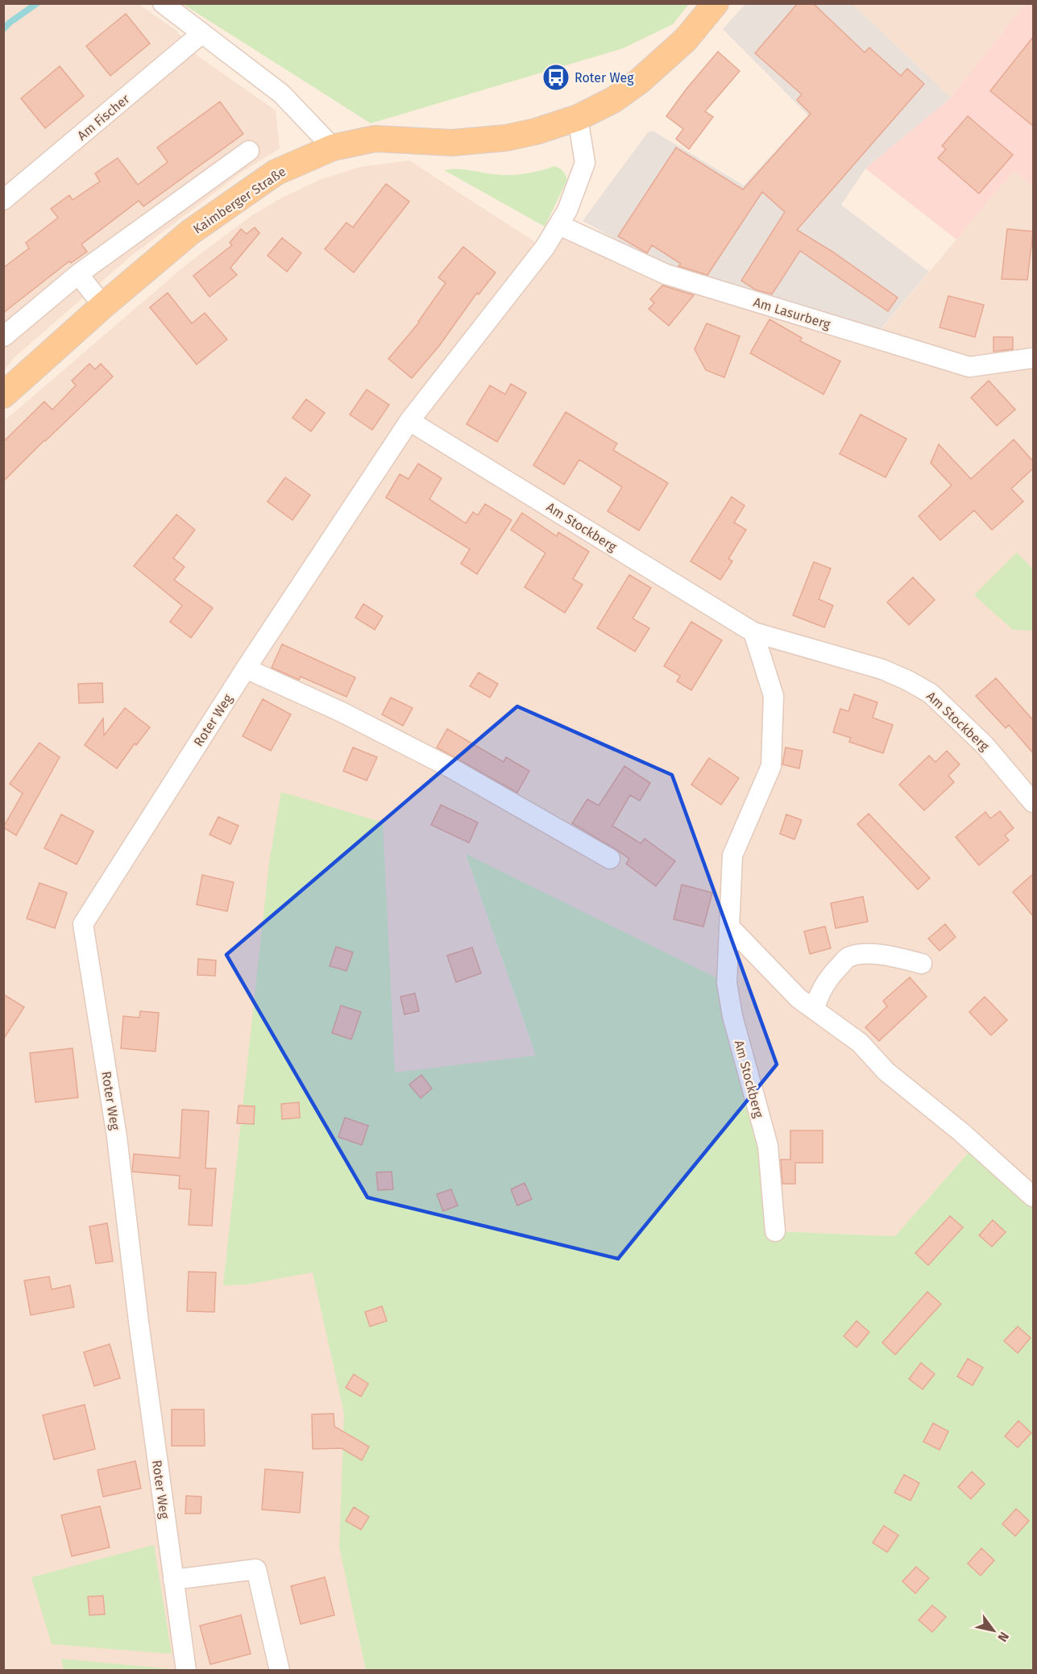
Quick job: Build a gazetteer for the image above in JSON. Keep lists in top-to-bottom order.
{
  "streets": {
    "main road": ["Kaimberger Straße"],
    "street": [
      "Am Fischer",
      "Am Lasurberg",
      "Am Stockberg",
      "Roter Weg"
    ]
  },
  "crossings": [
    ["Kaimberger Straße", "Roter Weg"],
    ["Am Lasurberg", "Roter Weg"],
    ["Am Stockberg", "Roter Weg"]
  ],
  "places": {
    "bus stop": ["Roter Weg"]
  },
  "north": "bottom right"
}
